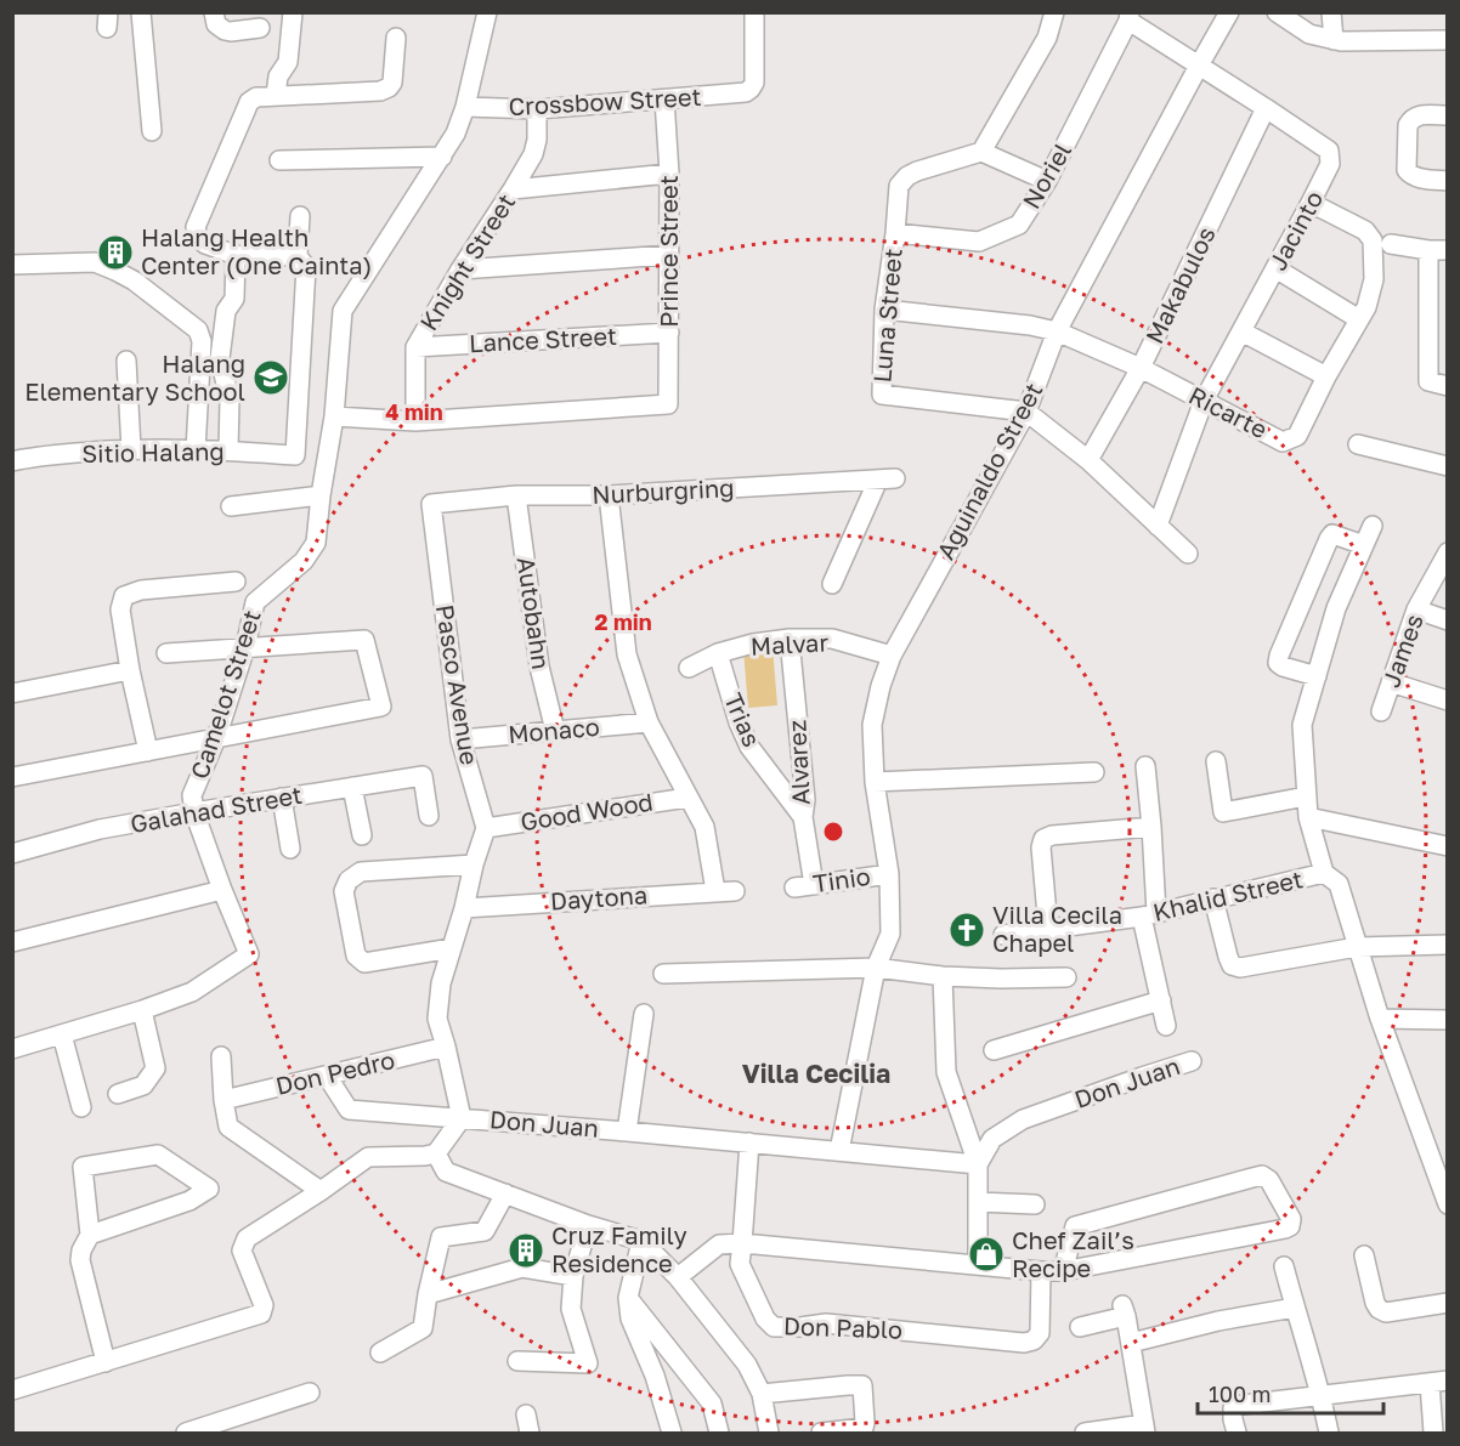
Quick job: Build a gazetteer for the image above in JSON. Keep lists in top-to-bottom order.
{
  "streets": {
    "street": [
      "Crossbow Street",
      "Noriel",
      "Jacinto",
      "Prince Street",
      "Knight Street",
      "Makabulos",
      "Luna Street",
      "Lance Street",
      "Ricarte",
      "Sitio Halang",
      "Aguinaldo Street",
      "Nurburgring",
      "Autobahn",
      "Malvar",
      "James",
      "Pasco Avenue",
      "Camelot Street",
      "Trias",
      "Monaco",
      "Alvarez",
      "Galahad Street",
      "Good Wood",
      "Tinio",
      "Khalid Street",
      "Daytona",
      "Don Pedro",
      "Don Juan",
      "Don Pablo"
    ]
  },
  "crossings": [
    ["Crossbow Street", "Prince Street"],
    ["Crossbow Street", "Knight Street"],
    ["Crossbow Street", "Camelot Street"],
    ["Noriel", "Jacinto"],
    ["Noriel", "Luna Street"],
    ["Jacinto", "Makabulos"],
    ["Jacinto", "Ricarte"],
    ["Jacinto", "Aguinaldo Street"],
    ["Prince Street", "Knight Street"],
    ["Prince Street", "Lance Street"],
    ["Knight Street", "Lance Street"],
    ["Makabulos", "Ricarte"],
    ["Luna Street", "Ricarte"],
    ["Luna Street", "Aguinaldo Street"],
    ["Ricarte", "Aguinaldo Street"],
    ["Aguinaldo Street", "Malvar"],
    ["Aguinaldo Street", "Tinio"],
    ["Aguinaldo Street", "Don Juan"],
    ["Nurburgring", "Autobahn"],
    ["Nurburgring", "Pasco Avenue"],
    ["Autobahn", "Monaco"],
    ["Malvar", "Trias"],
    ["Malvar", "Alvarez"],
    ["Pasco Avenue", "Monaco"],
    ["Pasco Avenue", "Good Wood"],
    ["Camelot Street", "Galahad Street"],
    ["Trias", "Alvarez"],
    ["Alvarez", "Tinio"],
    ["Don Juan", "Don Pablo"]
  ],
  "districts": ["Villa Cecilia"],
  "places": {
    "building": ["Halang Health Center (One Cainta)", "Cruz Family Residence"],
    "school or university": ["Halang Elementary School"],
    "church": ["Villa Cecila Chapel"],
    "shop": ["Chef Zail’s Recipe"]
  },
  "scale_bar": "100 m",
  "rings": ["4 min", "2 min"]
}
